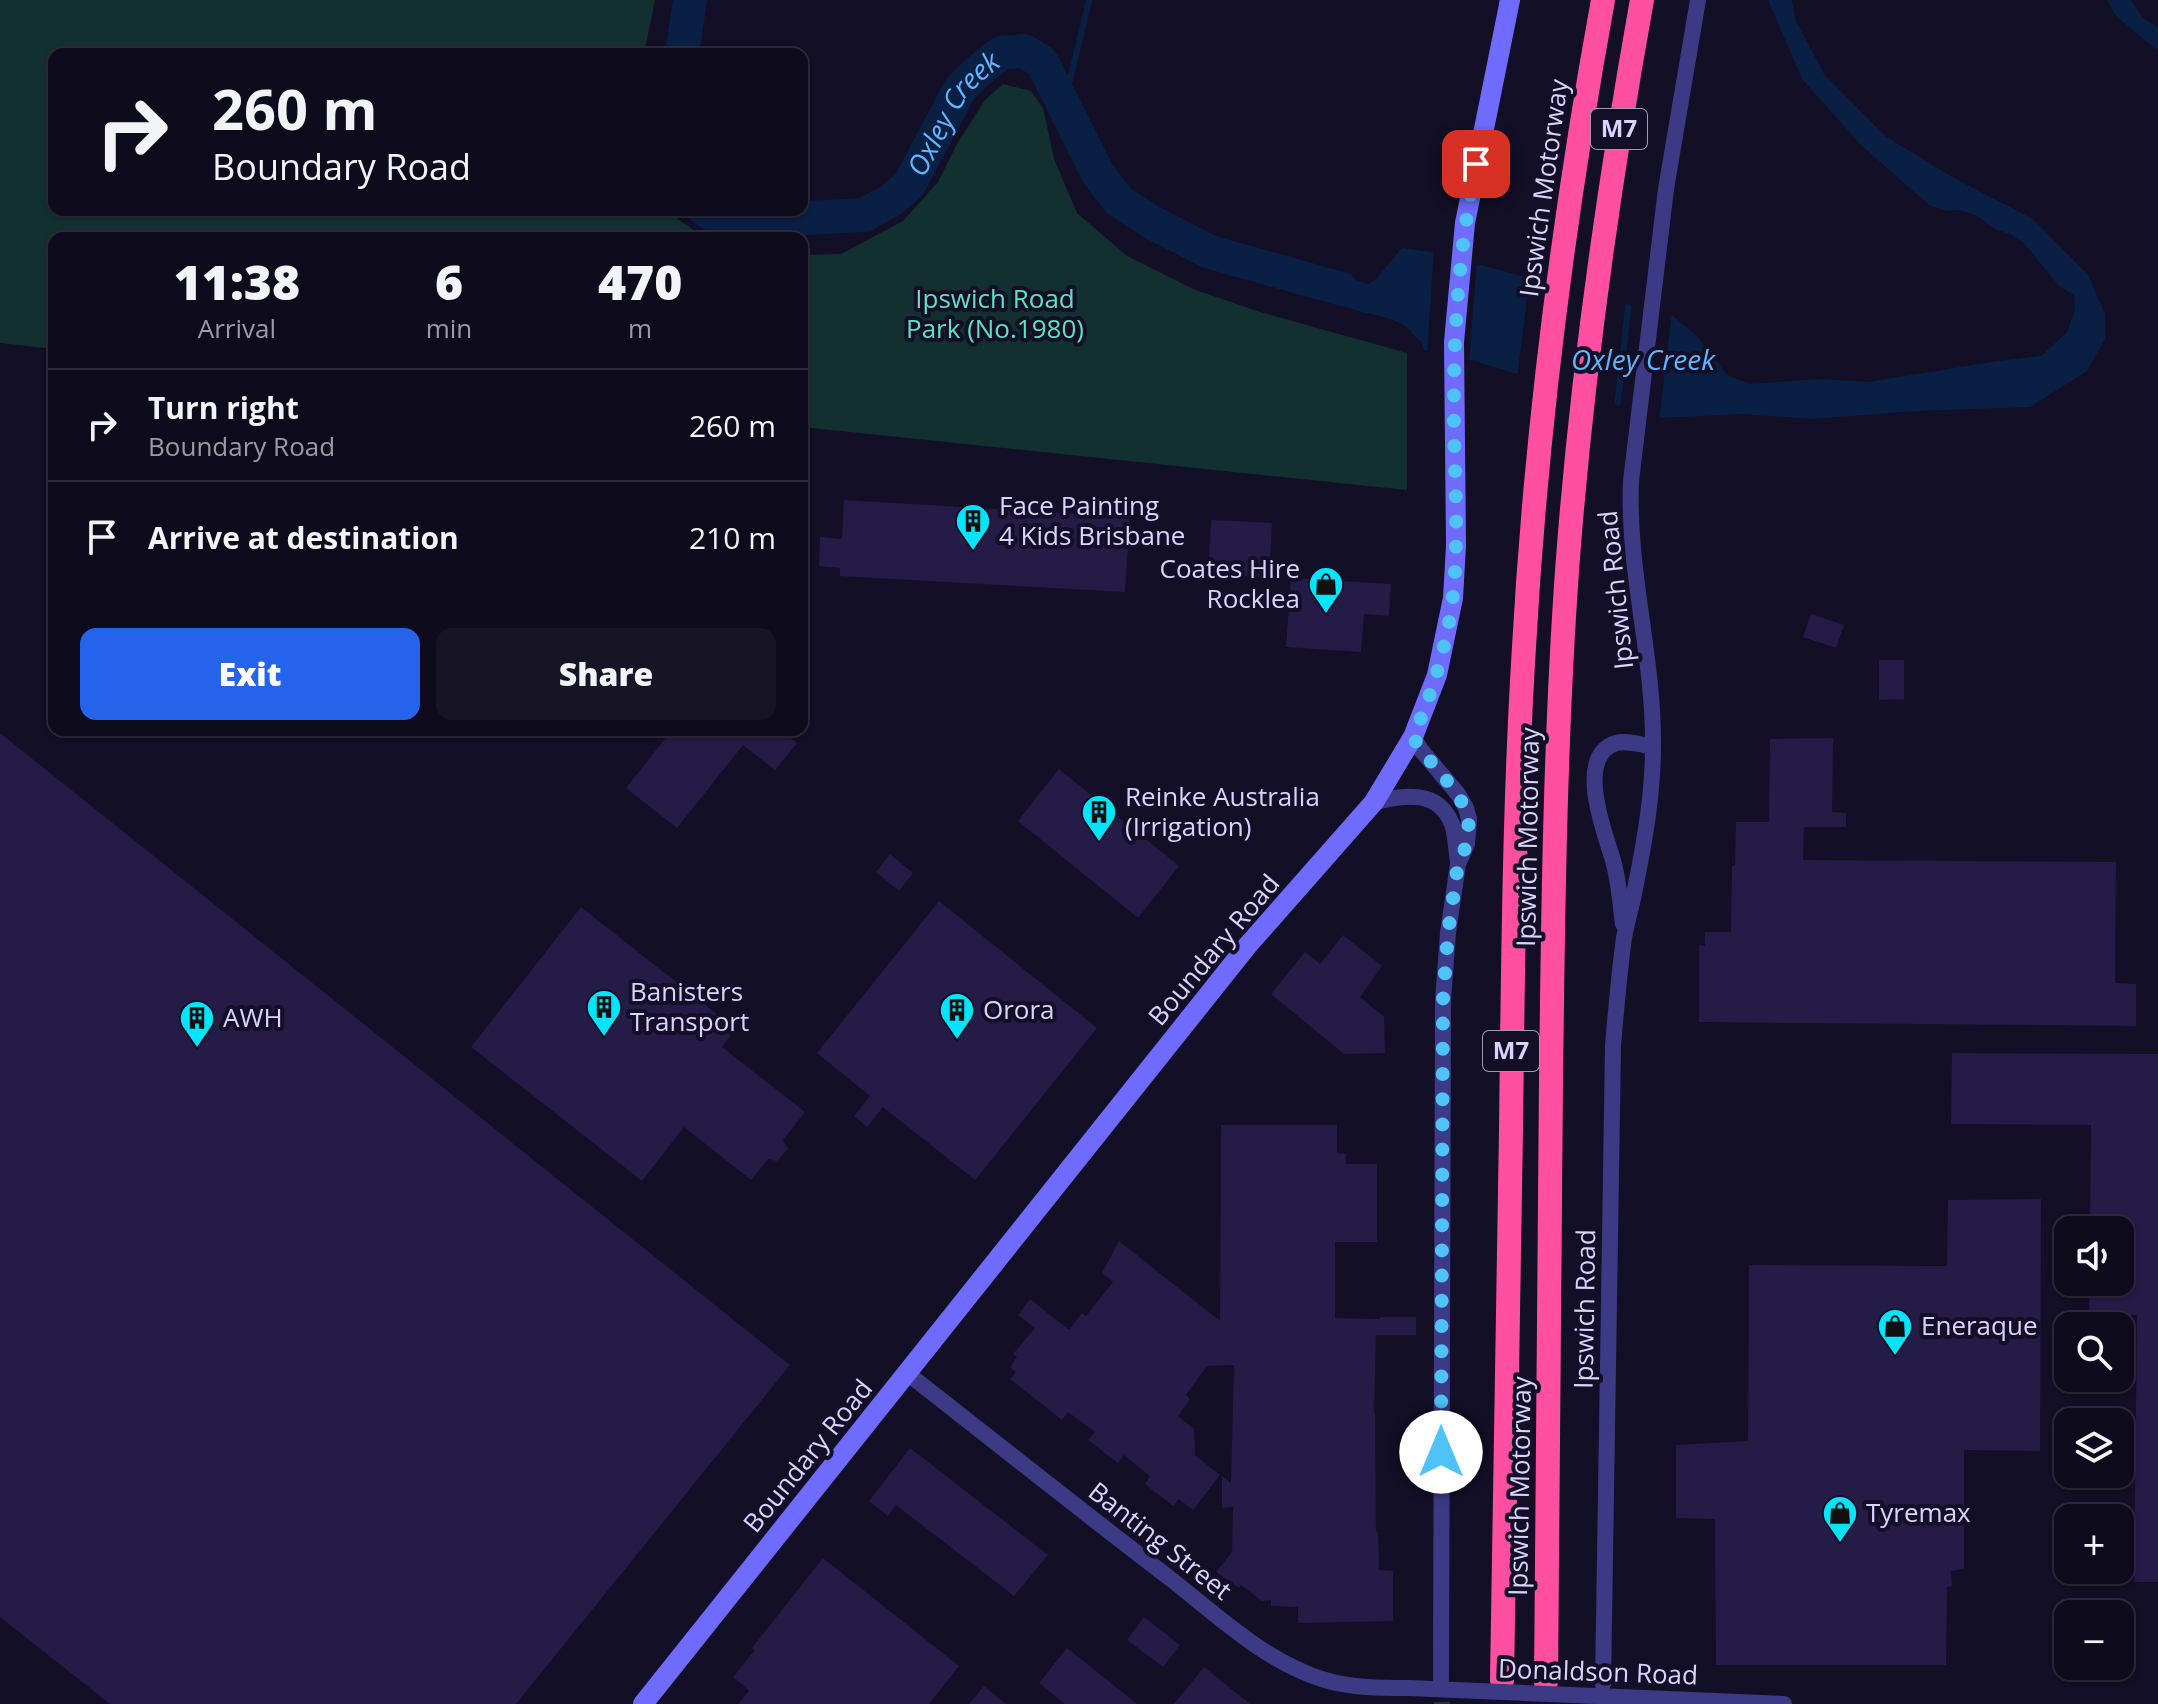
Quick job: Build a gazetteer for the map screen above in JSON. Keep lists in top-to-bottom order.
{
  "streets": {
    "highway": ["M7", "Ipswich Motorway"],
    "main road": ["Boundary Road"],
    "street": ["Ipswich Road", "Banting Street", "Donaldson Road"]
  },
  "crossings": [
    ["Boundary Road", "Banting Street"],
    ["Banting Street", "Donaldson Road"]
  ],
  "water": ["Oxley Creek"],
  "parks": ["Ipswich Road Park (No.1980)"],
  "places": {
    "building": [
      "Face Painting 4 Kids Brisbane",
      "Reinke Australia (Irrigation)",
      "Banisters Transport",
      "Orora",
      "AWH"
    ],
    "shop": ["Coates Hire Rocklea", "Eneraque", "Tyremax"]
  },
  "page": {
    "turn": ["260 m", "Boundary Road"],
    "eta": [
      "11:38",
      "Arrival",
      "6",
      "min",
      "470",
      "m"
    ],
    "list": [
      {
        "name": "Turn right",
        "note": "Boundary Road",
        "value": "260 m"
      },
      {
        "name": "Arrive at destination",
        "value": "210 m"
      }
    ],
    "buttons": ["Exit", "Share"],
    "map_buttons": ["+", "−"]
  }
}
